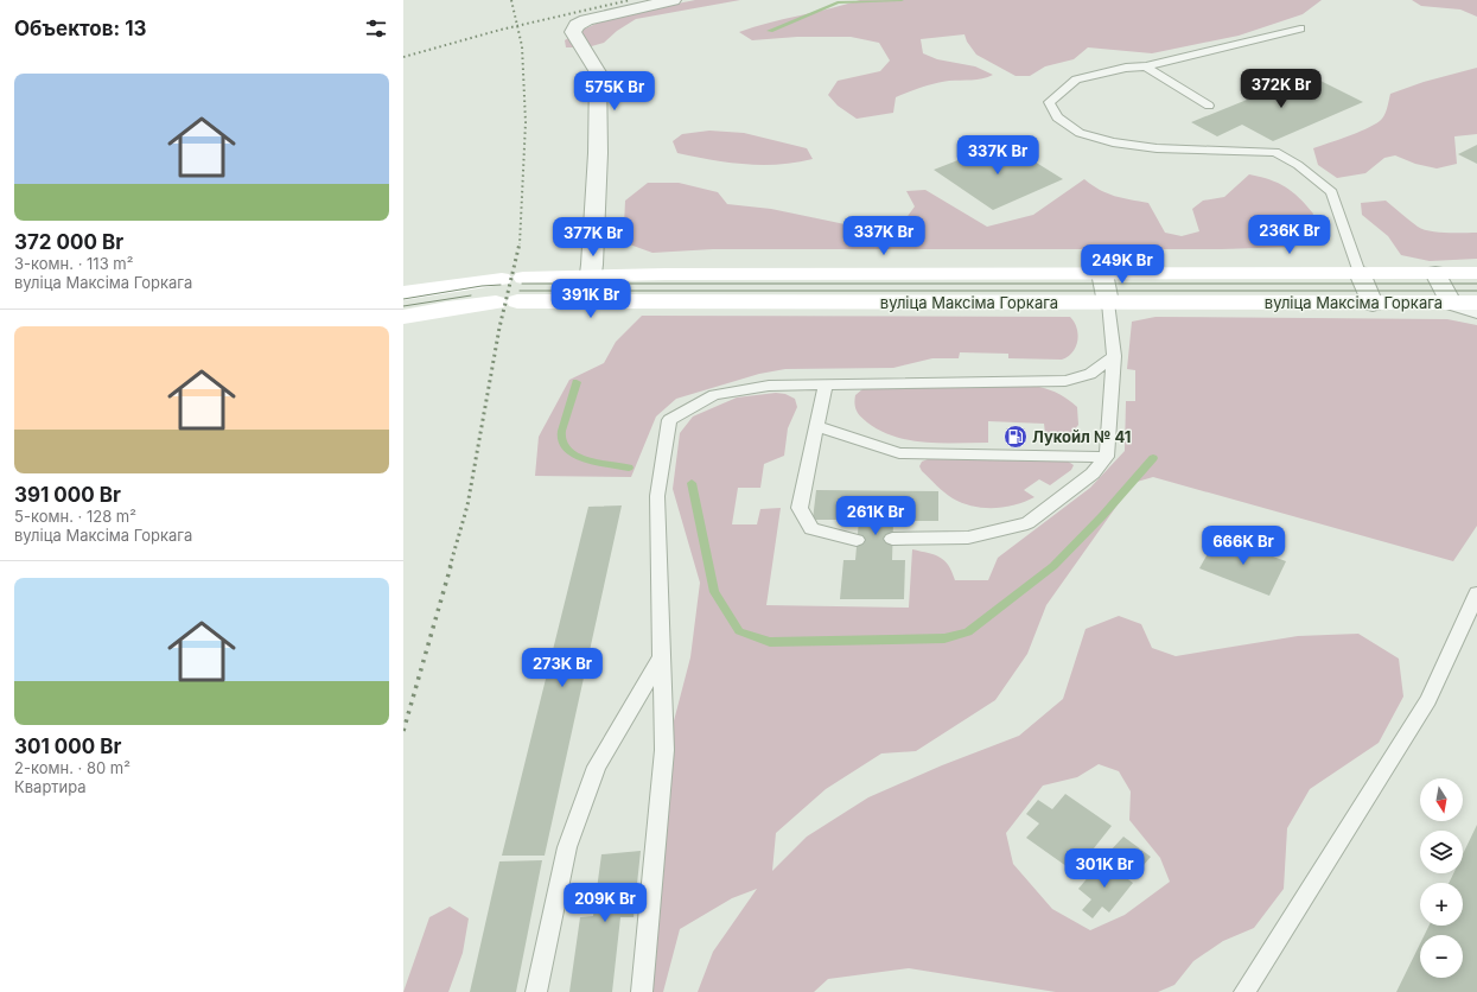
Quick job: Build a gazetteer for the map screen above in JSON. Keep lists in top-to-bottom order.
{
  "streets": {
    "main road": ["вуліца Максіма Горкага"]
  },
  "places": {
    "fuel station": ["Лукойл № 41"]
  },
  "north": "bottom",
  "page": {
    "heading": "Объектов: 13",
    "list": [
      {
        "name": "372 000 Br",
        "note": "3-комн. · 113 m² · вуліца Максіма Горкага"
      },
      {
        "name": "391 000 Br",
        "note": "5-комн. · 128 m² · вуліца Максіма Горкага"
      },
      {
        "name": "301 000 Br",
        "note": "2-комн. · 80 m² · Квартира"
      }
    ],
    "price": [
      "372K Br",
      "575K Br",
      "337K Br",
      "236K Br",
      "337K Br",
      "377K Br",
      "249K Br",
      "391K Br",
      "261K Br",
      "666K Br",
      "273K Br",
      "301K Br",
      "209K Br"
    ],
    "map_buttons": ["+", "−"]
  }
}
